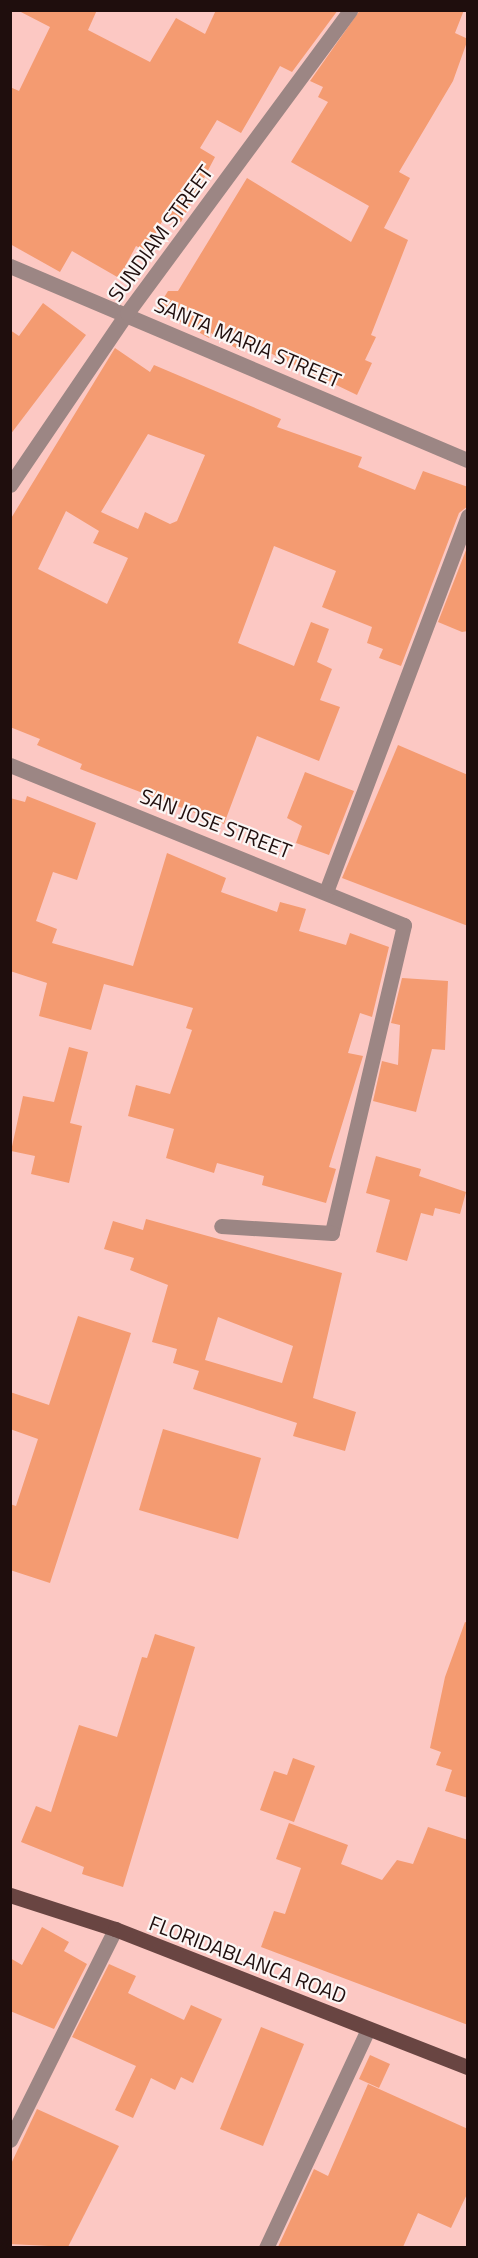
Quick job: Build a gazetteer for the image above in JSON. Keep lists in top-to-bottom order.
{
  "streets": {
    "main road": ["FLORIDABLANCA ROAD"],
    "street": ["SUNDIAM STREET", "SANTA MARIA STREET", "SAN JOSE STREET"]
  },
  "crossings": [
    ["SUNDIAM STREET", "SANTA MARIA STREET"]
  ]
}
